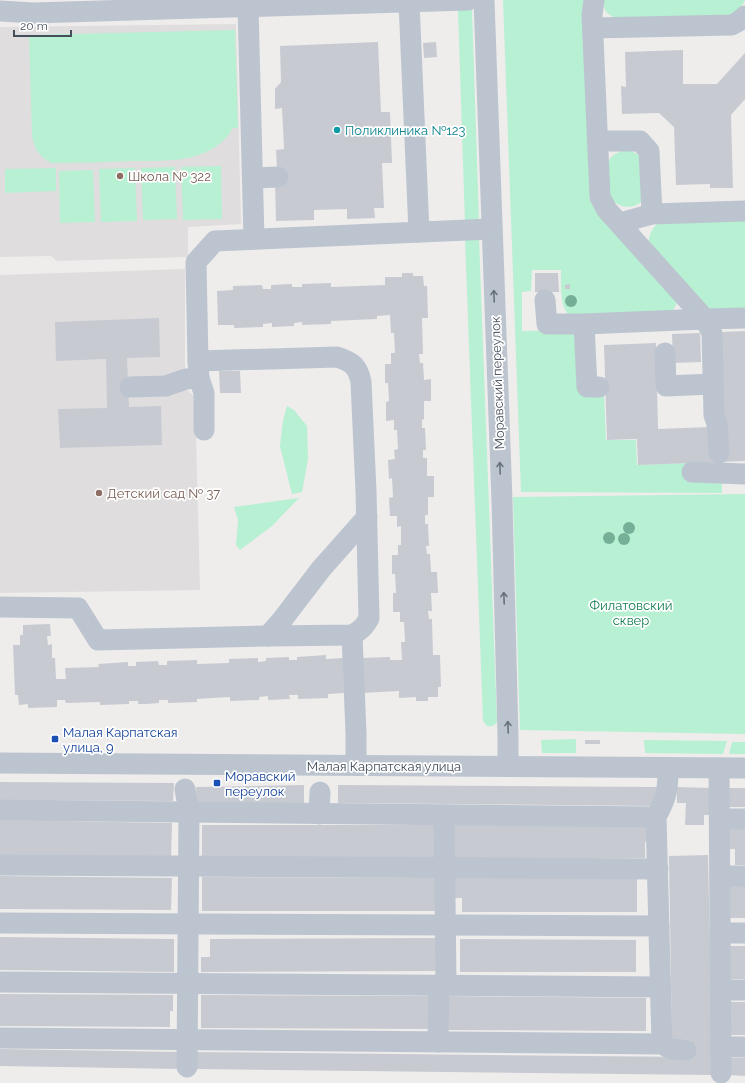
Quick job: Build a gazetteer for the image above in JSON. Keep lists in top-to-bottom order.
{
  "streets": {
    "street": ["Моравский переулок", "Малая Карпатская улица"]
  },
  "crossings": [
    ["Моравский переулок", "Малая Карпатская улица"]
  ],
  "parks": ["Филатовский сквер"],
  "places": {
    "other": ["Поликлиника №123", "Школа № 322", "Детский сад № 37"],
    "transit": ["Малая Карпатская улица, 9", "Моравский переулок"]
  },
  "scale_bar": "20 m"
}
